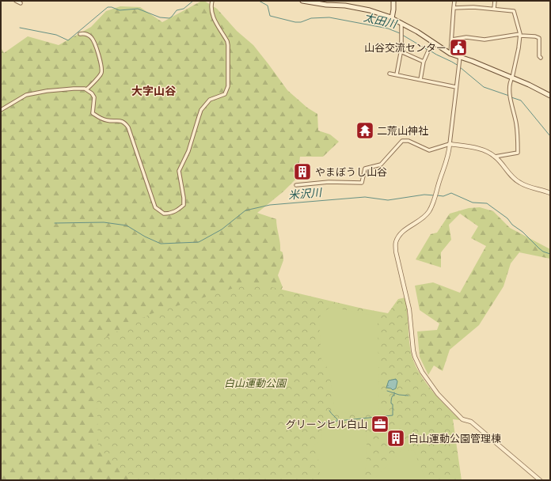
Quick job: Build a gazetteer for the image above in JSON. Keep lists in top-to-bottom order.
{
  "districts": ["大字山谷"],
  "water": ["太田川", "米沢川"],
  "parks": ["白山運動公園"],
  "places": {
    "public building": ["山谷交流センター"],
    "temple": ["二荒山神社"],
    "building": ["やまぼうし山谷", "白山運動公園管理棟"],
    "office": ["グリーンヒル白山"]
  }
}
